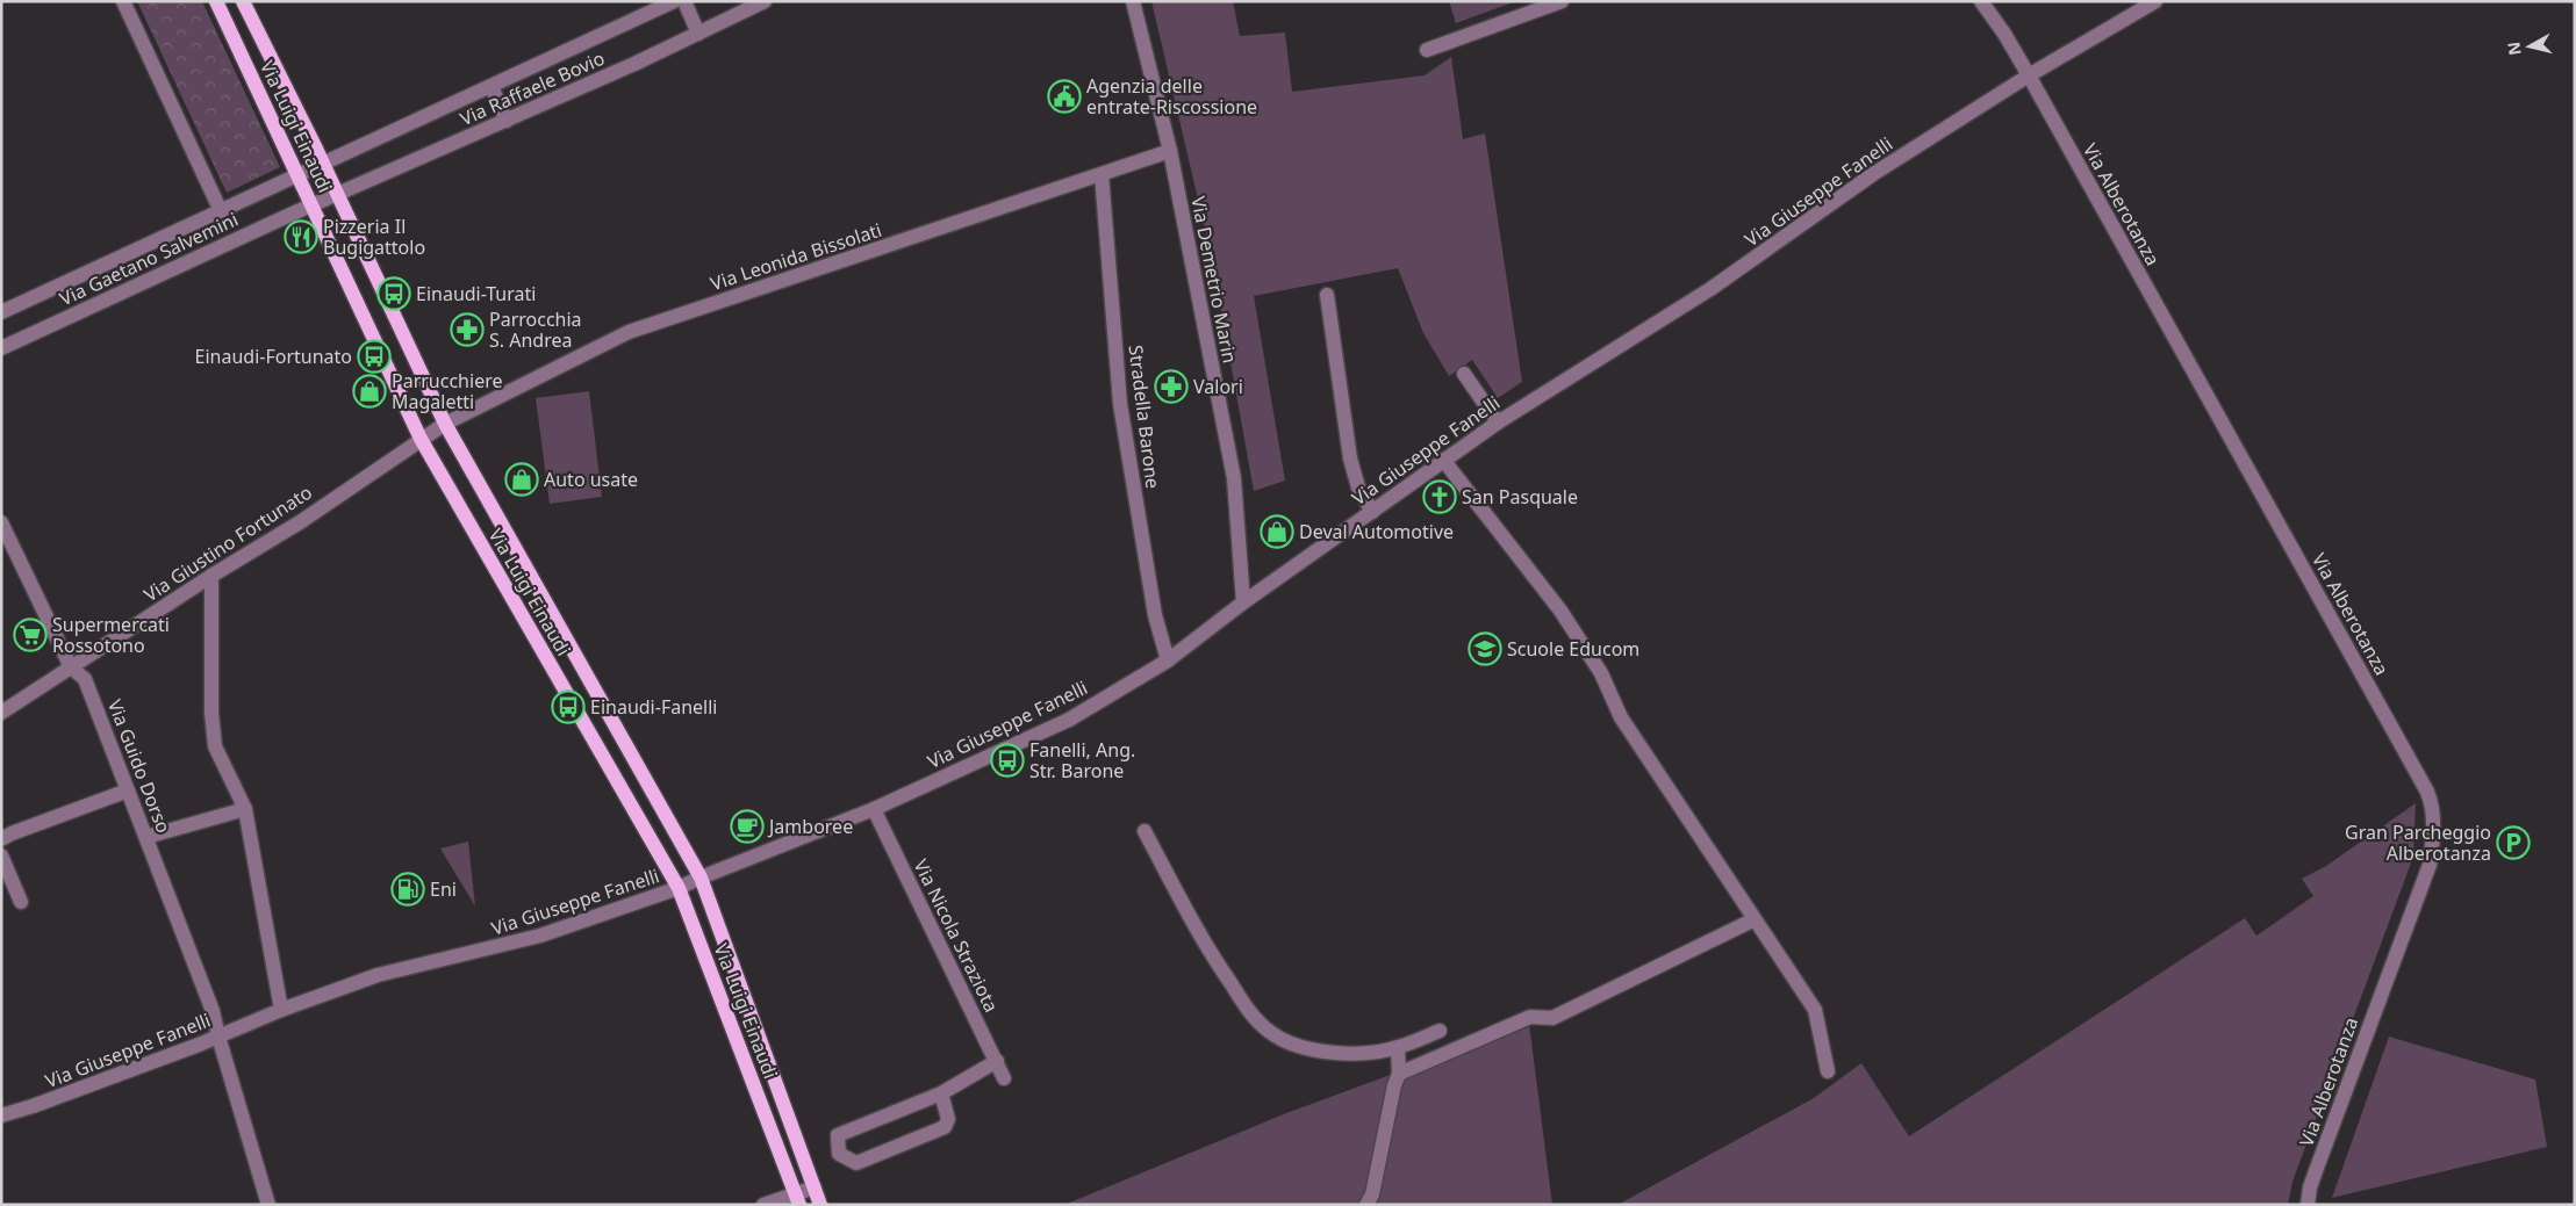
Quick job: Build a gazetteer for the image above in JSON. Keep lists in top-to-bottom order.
{
  "streets": {
    "main road": ["Via Luigi Einaudi"],
    "street": [
      "Via Raffaele Bovio",
      "Via Giuseppe Fanelli",
      "Via Alberotanza",
      "Via Leonida Bissolati",
      "Via Gaetano Salvemini",
      "Via Demetrio Marin",
      "Stradella Barone",
      "Via Giustino Fortunato",
      "Via Guido Dorso",
      "Via Nicola Straziota"
    ]
  },
  "crossings": [
    ["Via Raffaele Bovio", "Via Luigi Einaudi"],
    ["Via Raffaele Bovio", "Via Gaetano Salvemini"],
    ["Via Luigi Einaudi", "Via Giuseppe Fanelli"],
    ["Via Luigi Einaudi", "Via Leonida Bissolati"],
    ["Via Luigi Einaudi", "Via Gaetano Salvemini"],
    ["Via Luigi Einaudi", "Via Giustino Fortunato"],
    ["Via Giuseppe Fanelli", "Via Alberotanza"],
    ["Via Giuseppe Fanelli", "Via Demetrio Marin"],
    ["Via Giuseppe Fanelli", "Stradella Barone"],
    ["Via Giuseppe Fanelli", "Via Guido Dorso"],
    ["Via Giuseppe Fanelli", "Via Nicola Straziota"],
    ["Via Leonida Bissolati", "Via Demetrio Marin"],
    ["Via Leonida Bissolati", "Stradella Barone"],
    ["Via Leonida Bissolati", "Via Giustino Fortunato"],
    ["Via Giustino Fortunato", "Via Guido Dorso"]
  ],
  "places": {
    "public building": ["Agenzia delle entrate-Riscossione"],
    "restaurant": ["Pizzeria Il Bugigattolo"],
    "bus stop": [
      "Einaudi-Turati",
      "Einaudi-Fortunato",
      "Einaudi-Fanelli",
      "Fanelli, Ang. Str. Barone"
    ],
    "pharmacy": ["Parrocchia S. Andrea", "Valori"],
    "shop": ["Parrucchiere Magaletti", "Auto usate", "Deval Automotive"],
    "church": ["San Pasquale"],
    "supermarket": ["Supermercati Rossotono"],
    "school or university": ["Scuole Educom"],
    "cafe": ["Jamboree"],
    "parking": ["Gran Parcheggio Alberotanza"],
    "fuel station": ["Eni"]
  },
  "north": "left"
}
